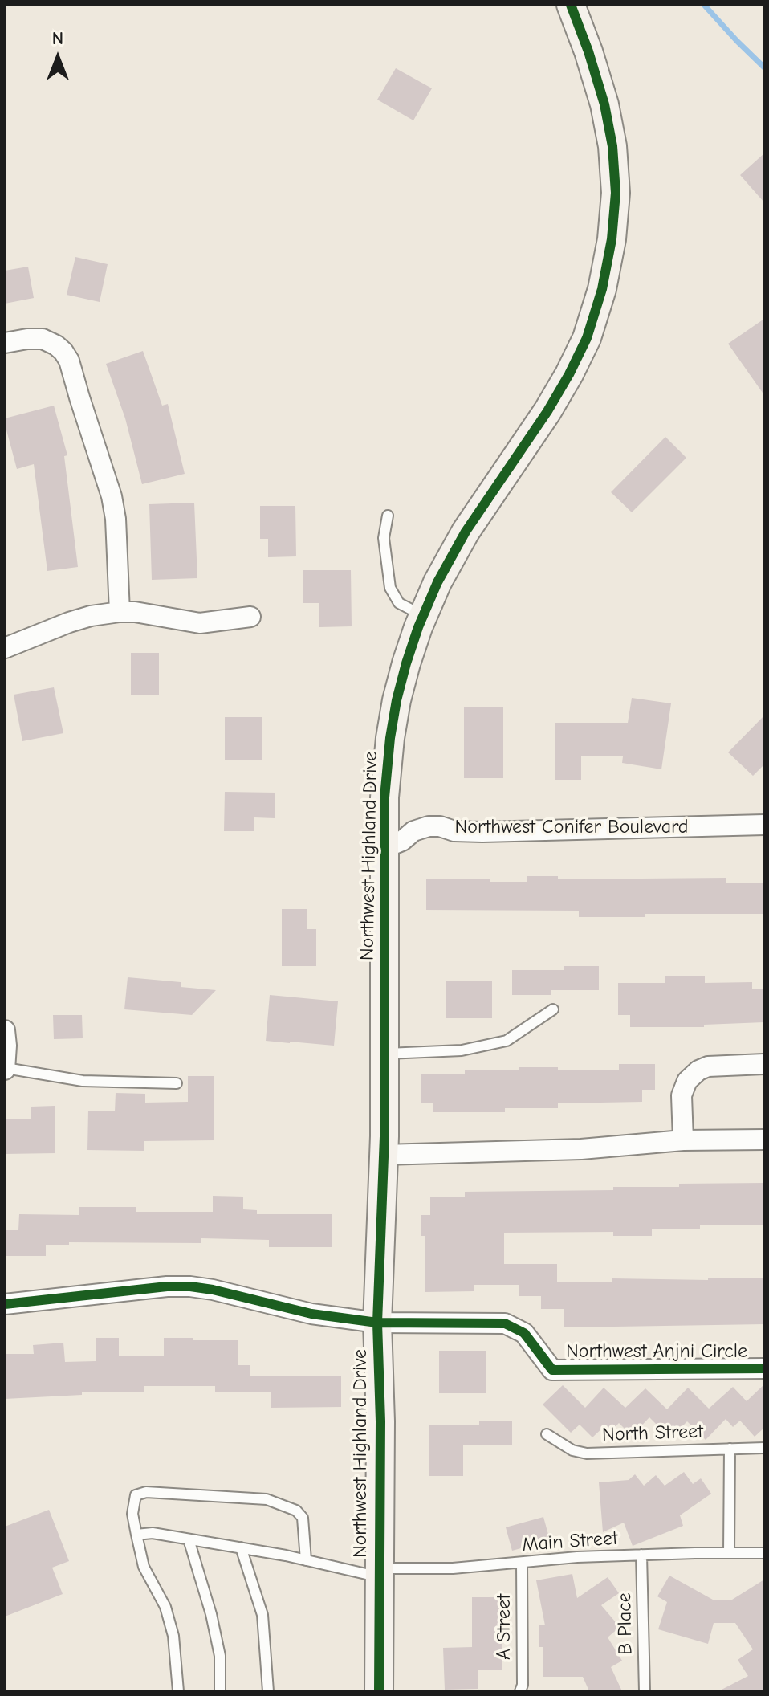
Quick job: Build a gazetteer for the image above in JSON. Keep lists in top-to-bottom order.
{
  "streets": {
    "main road": ["Northwest Highland Drive"],
    "street": ["Northwest Conifer Boulevard", "Northwest Anjni Circle"],
    "lane": [
      "North Street",
      "Main Street",
      "B Place",
      "A Street"
    ]
  },
  "crossings": [
    ["Northwest Conifer Boulevard", "Northwest Highland Drive"],
    ["Northwest Highland Drive", "Northwest Anjni Circle"],
    ["Northwest Highland Drive", "Main Street"],
    ["Main Street", "B Place"],
    ["Main Street", "A Street"]
  ],
  "north": "top"
}
